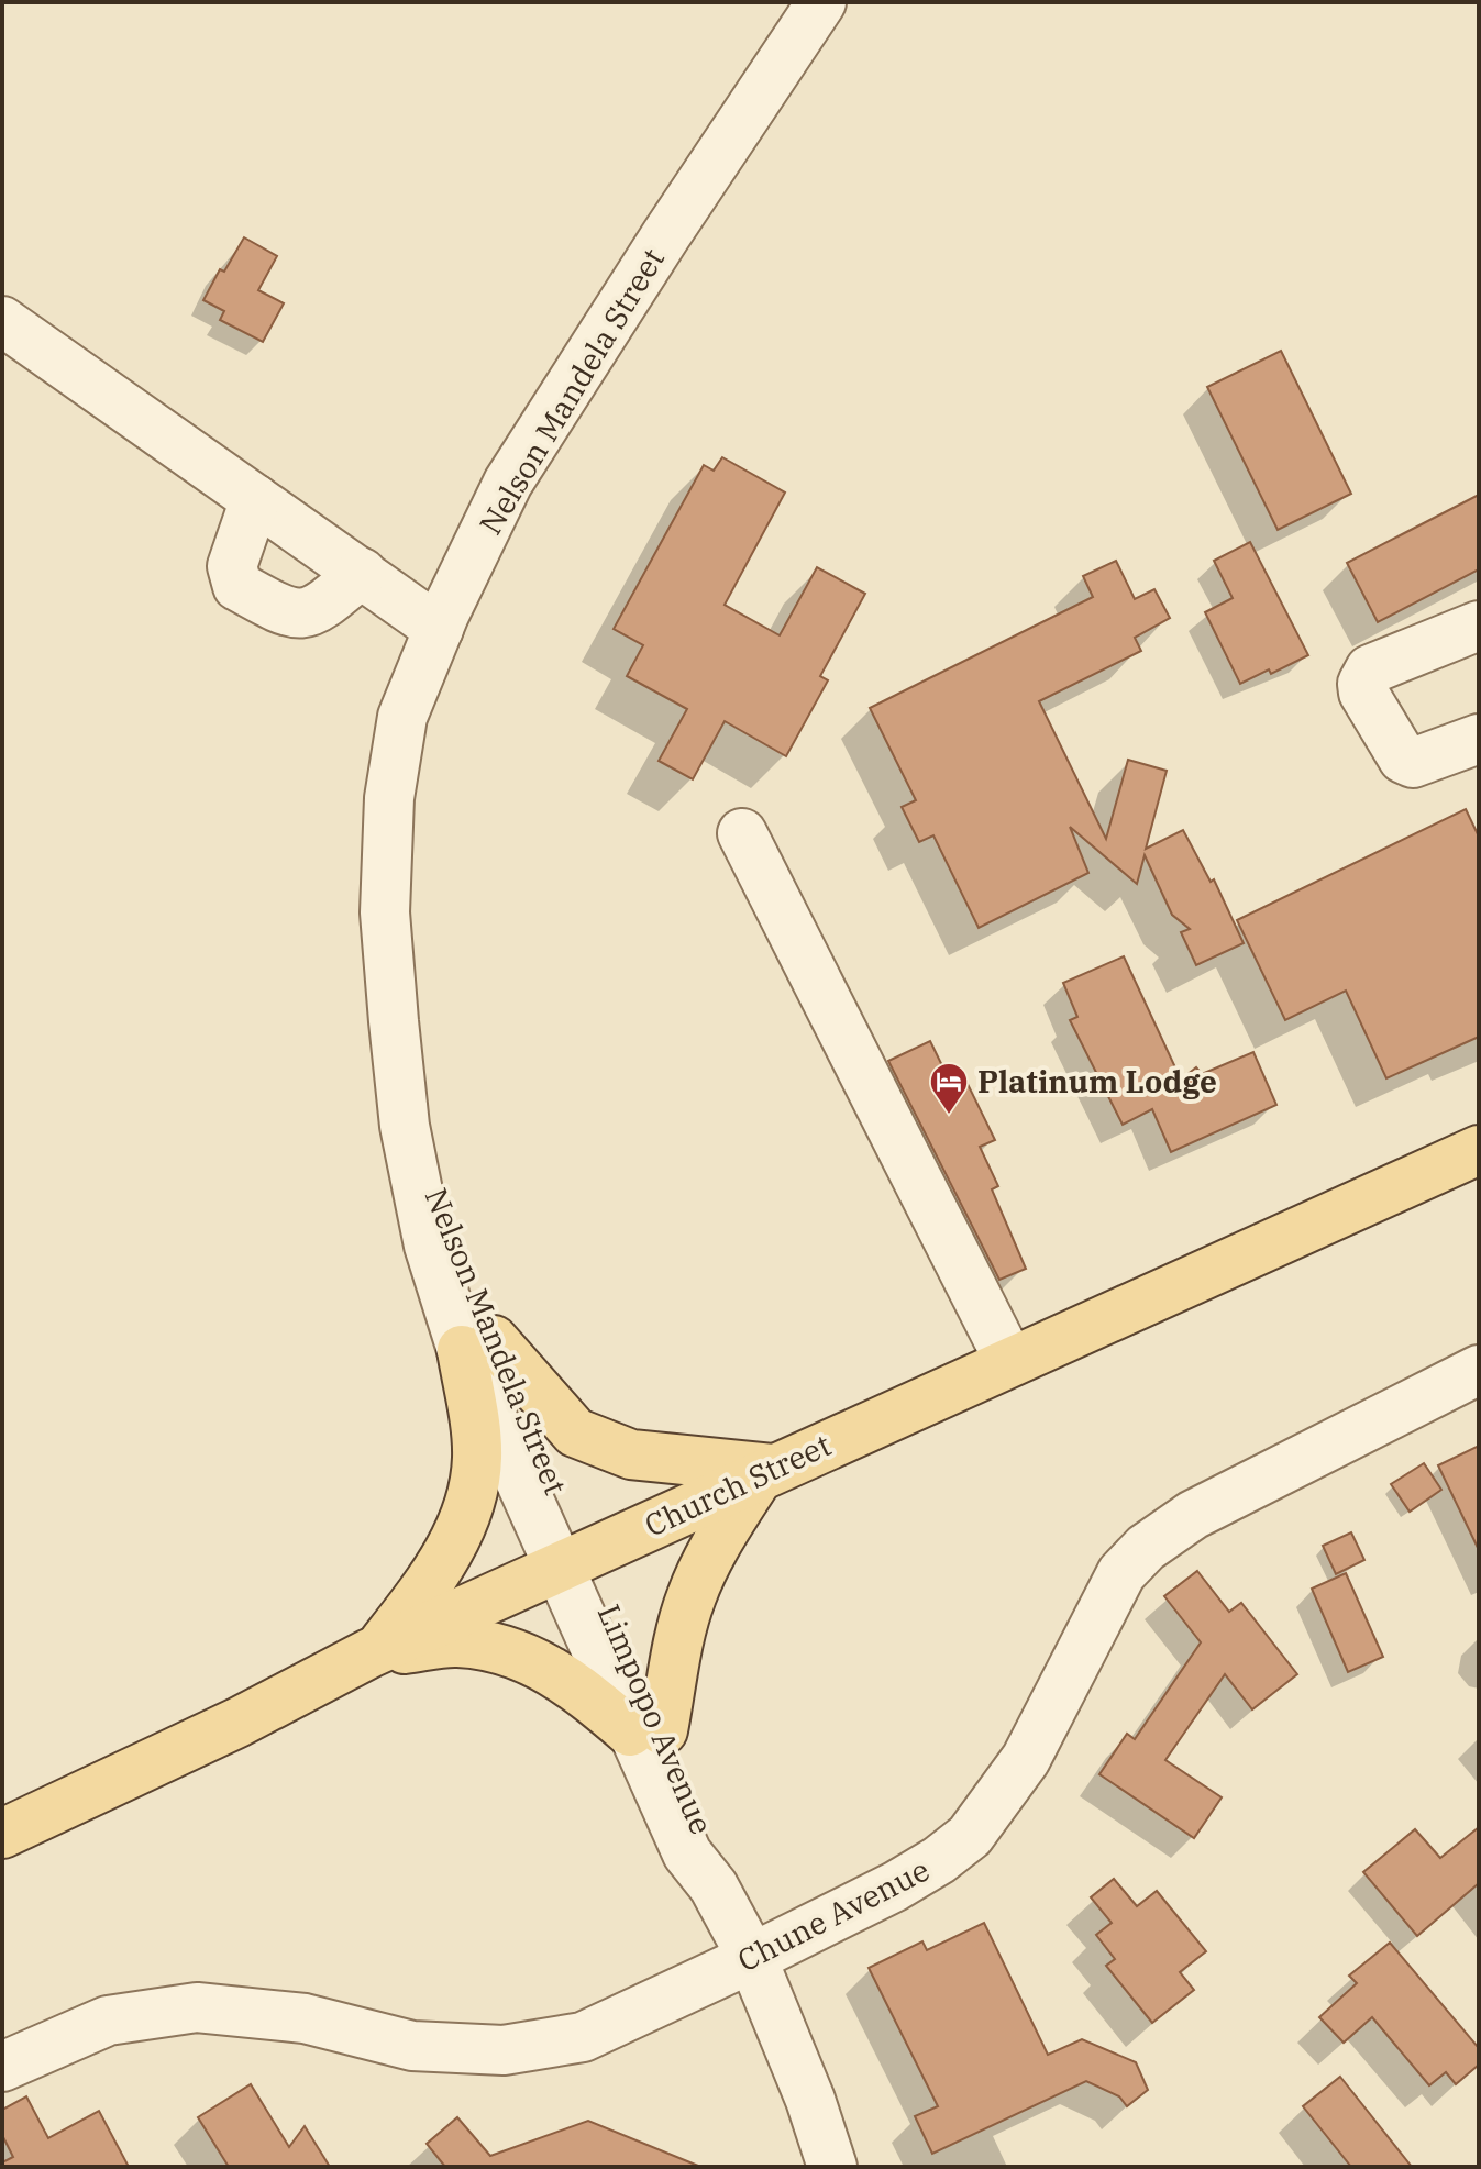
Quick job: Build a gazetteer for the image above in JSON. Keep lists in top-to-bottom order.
{
  "streets": {
    "main road": ["Church Street"],
    "street": ["Nelson Mandela Street", "Limpopo Avenue", "Chune Avenue"]
  },
  "crossings": [
    ["Nelson Mandela Street", "Church Street"],
    ["Nelson Mandela Street", "Limpopo Avenue"],
    ["Church Street", "Limpopo Avenue"],
    ["Limpopo Avenue", "Chune Avenue"]
  ],
  "places": {
    "hotel": ["Platinum Lodge"]
  }
}
